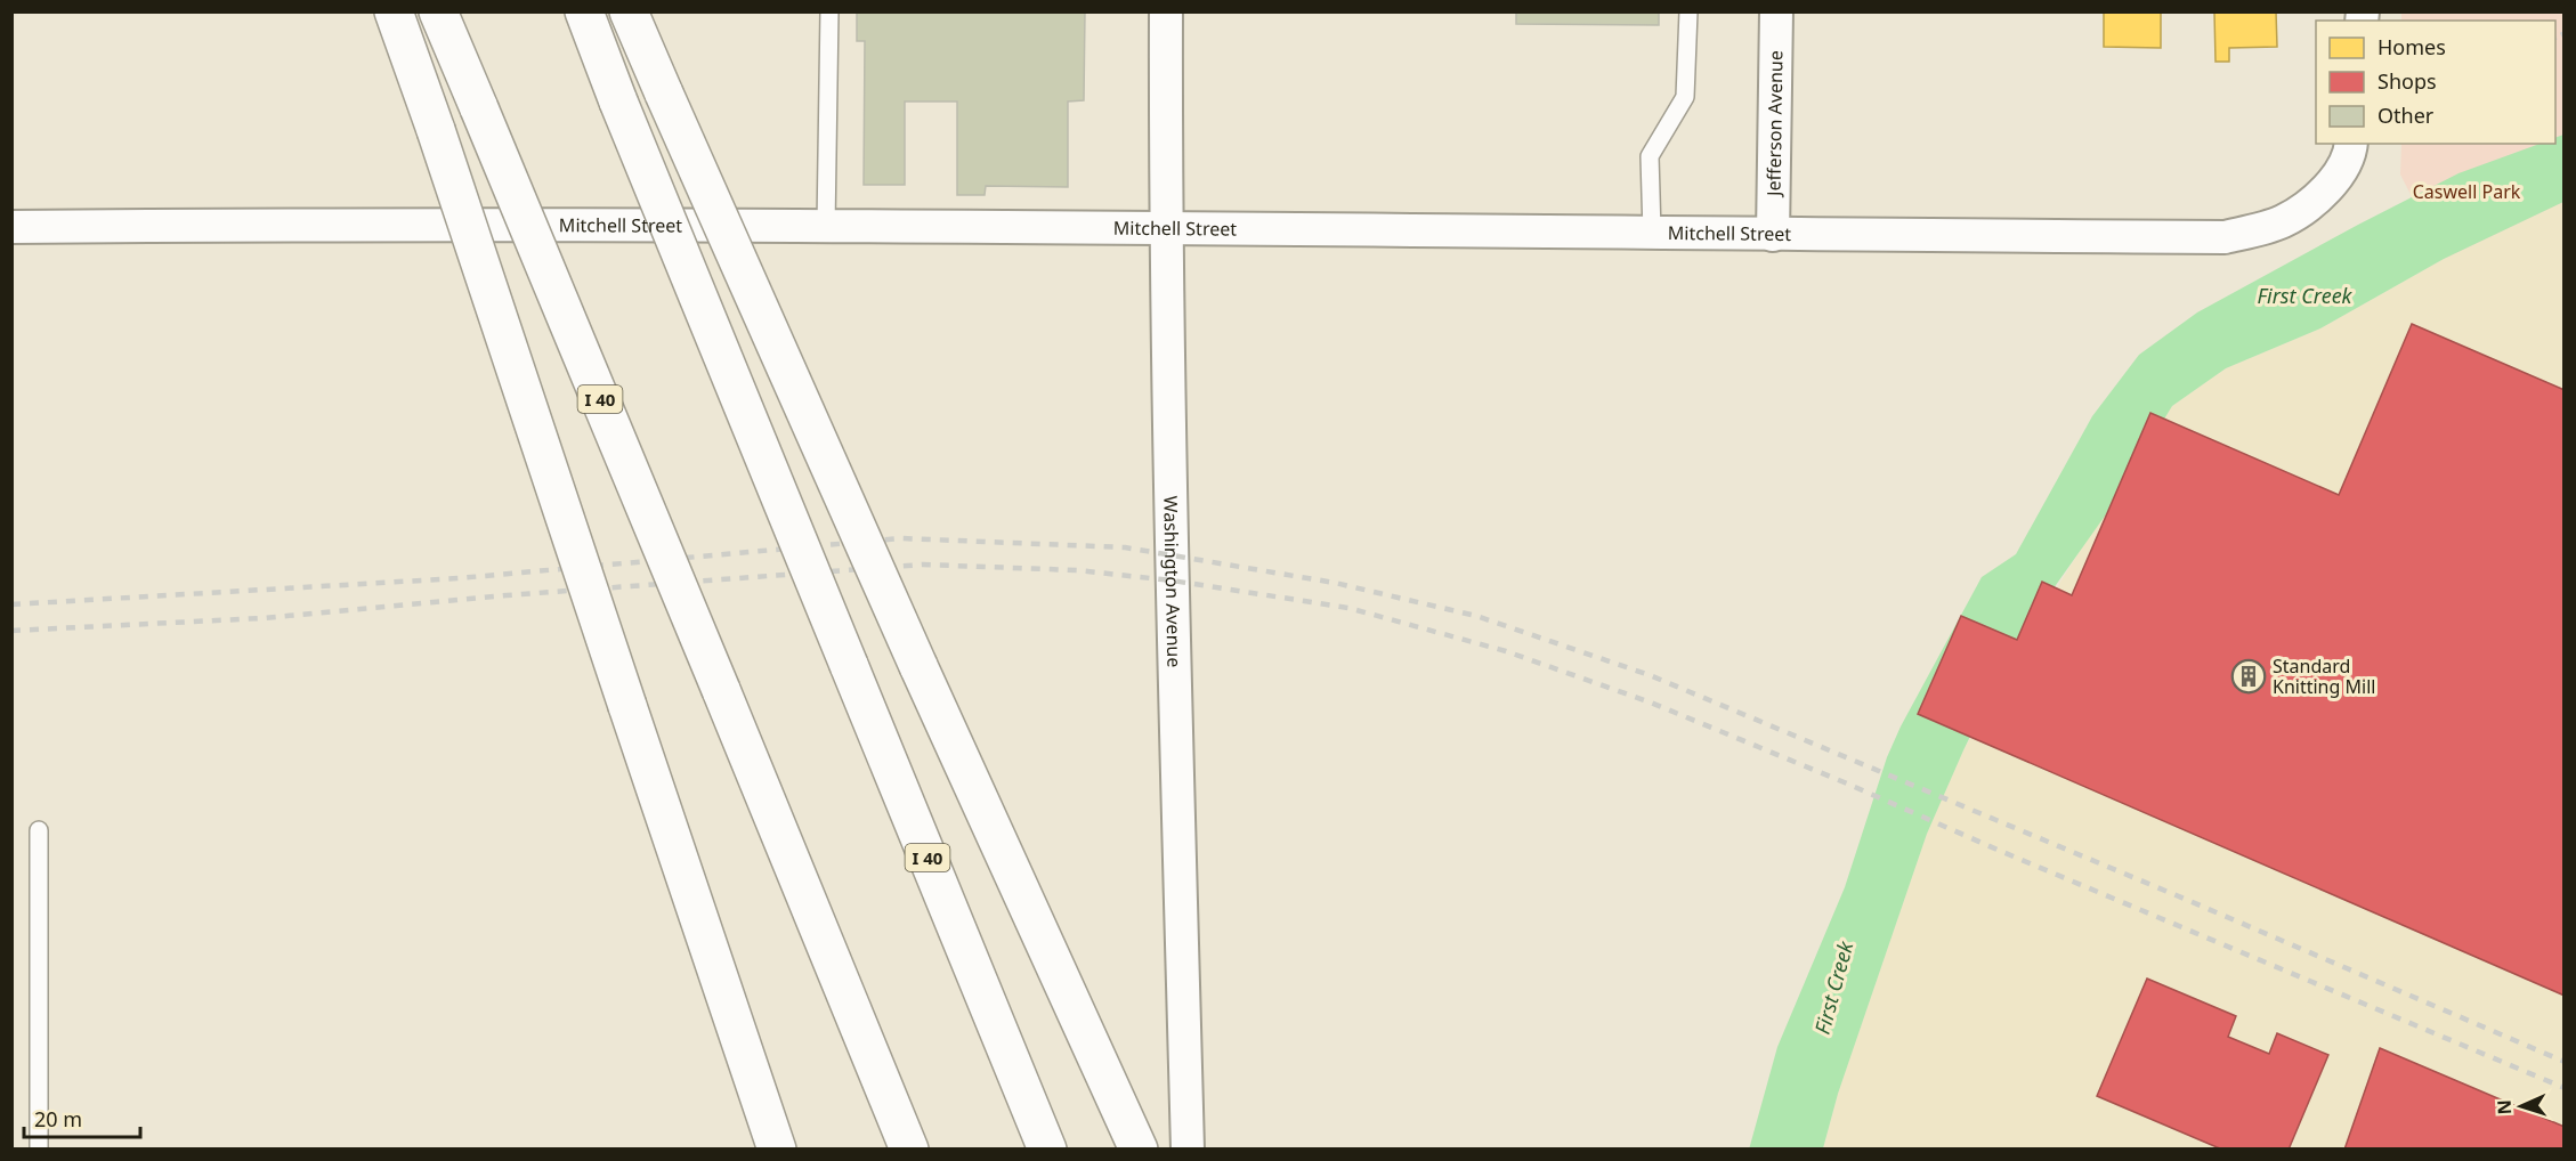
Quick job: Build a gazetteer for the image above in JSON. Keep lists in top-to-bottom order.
{
  "streets": {
    "highway": ["I 40"],
    "street": ["Jefferson Avenue", "Mitchell Street", "Washington Avenue"]
  },
  "crossings": [
    ["Jefferson Avenue", "Mitchell Street"],
    ["Mitchell Street", "Washington Avenue"]
  ],
  "water": ["First Creek"],
  "parks": ["Caswell Park"],
  "places": {
    "building": ["Standard Knitting Mill"]
  },
  "legend": ["Homes", "Shops", "Other"],
  "scale_bar": "20 m",
  "north": "left"
}
